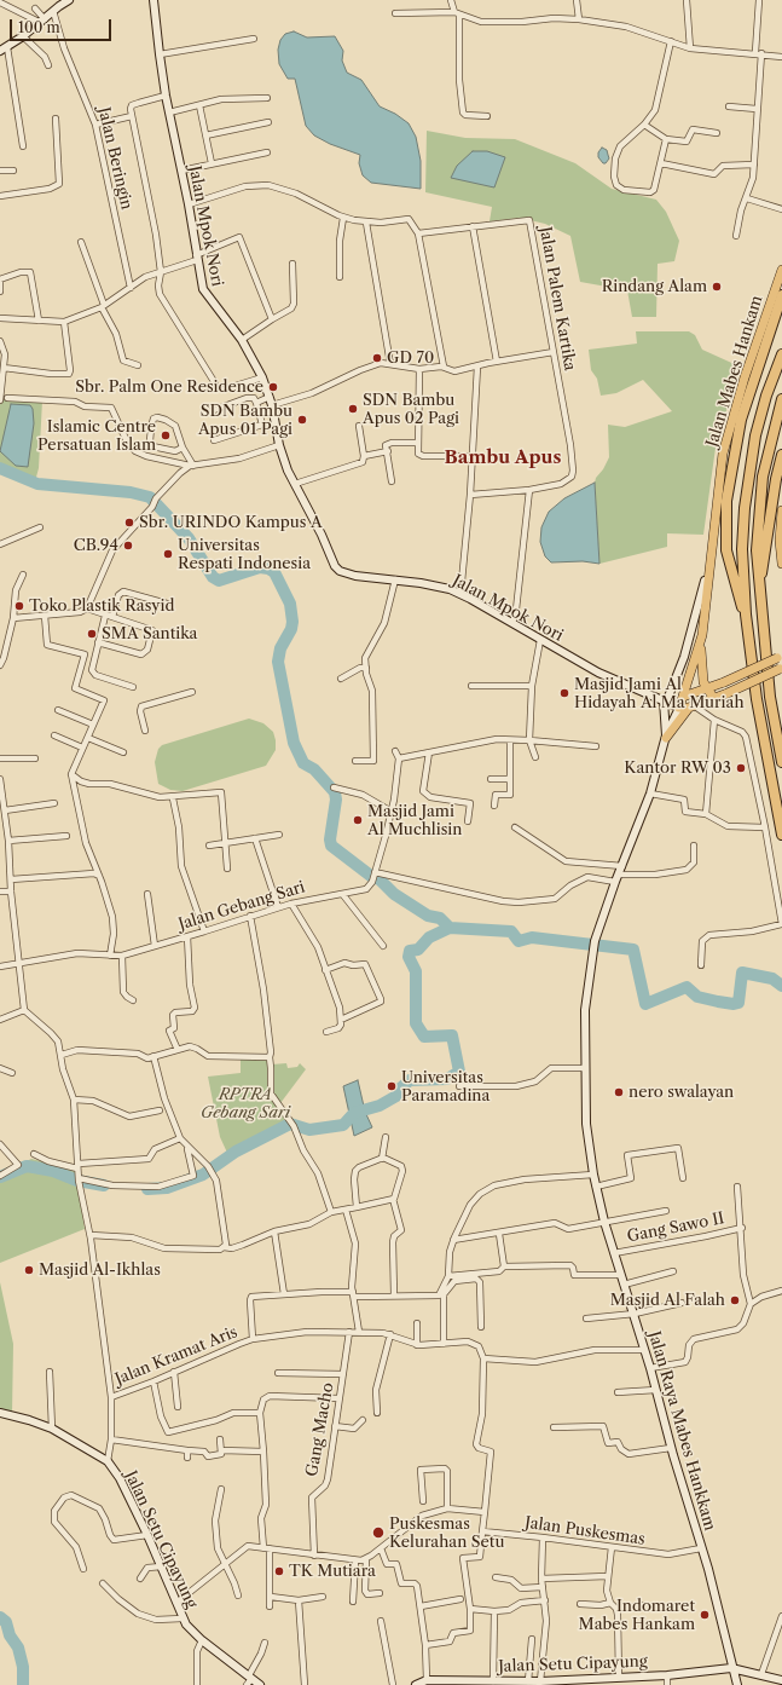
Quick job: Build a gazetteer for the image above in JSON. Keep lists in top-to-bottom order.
{
  "streets": {
    "main road": [
      "Jalan Mpok Nori",
      "Jalan Mabes Hankam",
      "Jalan Raya Mabes Hankkam",
      "Jalan Setu Cipayung"
    ],
    "street": [
      "Jalan Beringin",
      "Jalan Palem Kartika",
      "Jalan Gebang Sari",
      "Gang Sawo II",
      "Jalan Kramat Aris",
      "Gang Macho",
      "Jalan Puskesmas"
    ]
  },
  "crossings": [
    ["Jalan Mpok Nori", "Jalan Mabes Hankam"],
    ["Jalan Mpok Nori", "Jalan Raya Mabes Hankkam"],
    ["Jalan Mabes Hankam", "Jalan Raya Mabes Hankkam"],
    ["Gang Sawo II", "Jalan Raya Mabes Hankkam"],
    ["Jalan Kramat Aris", "Gang Macho"],
    ["Jalan Raya Mabes Hankkam", "Jalan Puskesmas"],
    ["Jalan Raya Mabes Hankkam", "Jalan Setu Cipayung"]
  ],
  "districts": ["Bambu Apus"],
  "parks": ["RPTRA Gebang Sari"],
  "places": [
    "Rindang Alam",
    "GD 70",
    "Sbr. Palm One Residence",
    "SDN Bambu Apus 02 Pagi",
    "SDN Bambu Apus 01 Pagi",
    "Islamic Centre Persatuan Islam",
    "Sbr. URINDO Kampus A",
    "CB.94",
    "Universitas Respati Indonesia",
    "Toko Plastik Rasyid",
    "SMA Santika",
    "Masjid Jami Al Hidayah Al Ma Muriah",
    "Kantor RW 03",
    "Masjid Jami Al Muchlisin",
    "Universitas Paramadina",
    "nero swalayan",
    "Masjid Al-Ikhlas",
    "Masjid Al Falah",
    "Puskesmas Kelurahan Setu",
    "TK Mutiara",
    "Indomaret Mabes Hankam"
  ],
  "scale_bar": "100 m"
}
